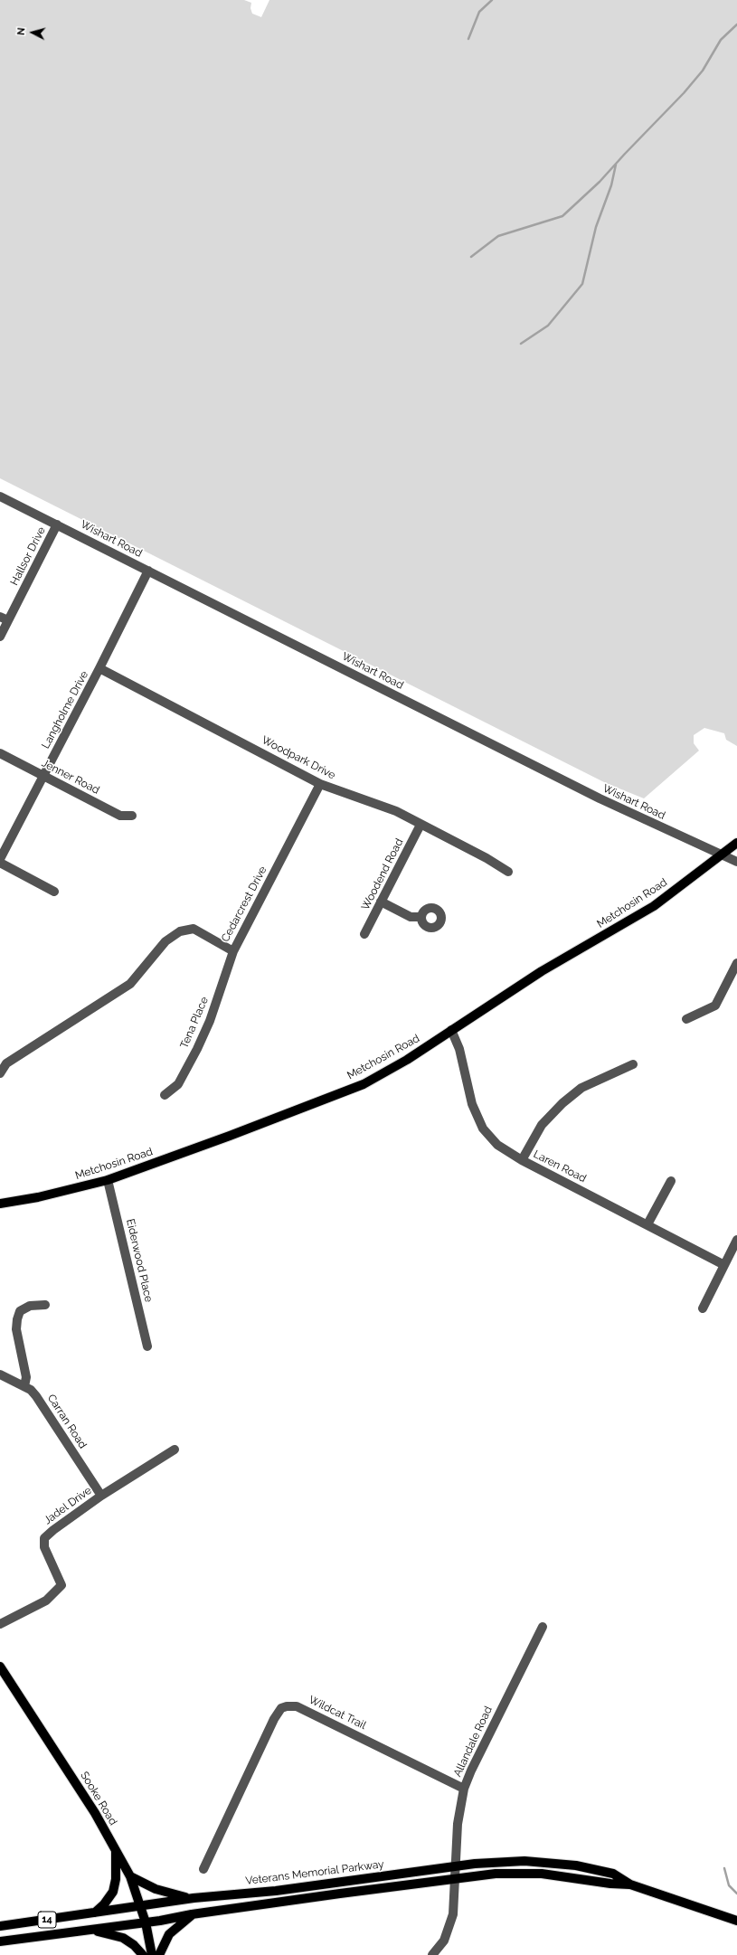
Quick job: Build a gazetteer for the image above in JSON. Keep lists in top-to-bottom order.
{
  "streets": {
    "main road": [
      "Metchosin Road",
      "Sooke Road",
      "Veterans Memorial Parkway",
      "14"
    ],
    "street": [
      "Wishart Road",
      "Hallsor Drive",
      "Langholme Drive",
      "Woodpark Drive",
      "Jenner Road",
      "Woodend Road",
      "Cedarcrest Drive",
      "Tena Place",
      "Laren Road",
      "Eiderwood Place",
      "Carran Road",
      "Jadel Drive",
      "Wildcat Trail",
      "Allandale Road"
    ]
  },
  "crossings": [
    ["Wishart Road", "Hallsor Drive"],
    ["Wishart Road", "Langholme Drive"],
    ["Wishart Road", "Metchosin Road"],
    ["Langholme Drive", "Woodpark Drive"],
    ["Langholme Drive", "Jenner Road"],
    ["Woodpark Drive", "Woodend Road"],
    ["Woodpark Drive", "Cedarcrest Drive"],
    ["Metchosin Road", "Laren Road"],
    ["Metchosin Road", "Eiderwood Place"],
    ["Cedarcrest Drive", "Tena Place"],
    ["Carran Road", "Jadel Drive"],
    ["Wildcat Trail", "Allandale Road"],
    ["Allandale Road", "Veterans Memorial Parkway"],
    ["Sooke Road", "Veterans Memorial Parkway"]
  ],
  "north": "left"
}
